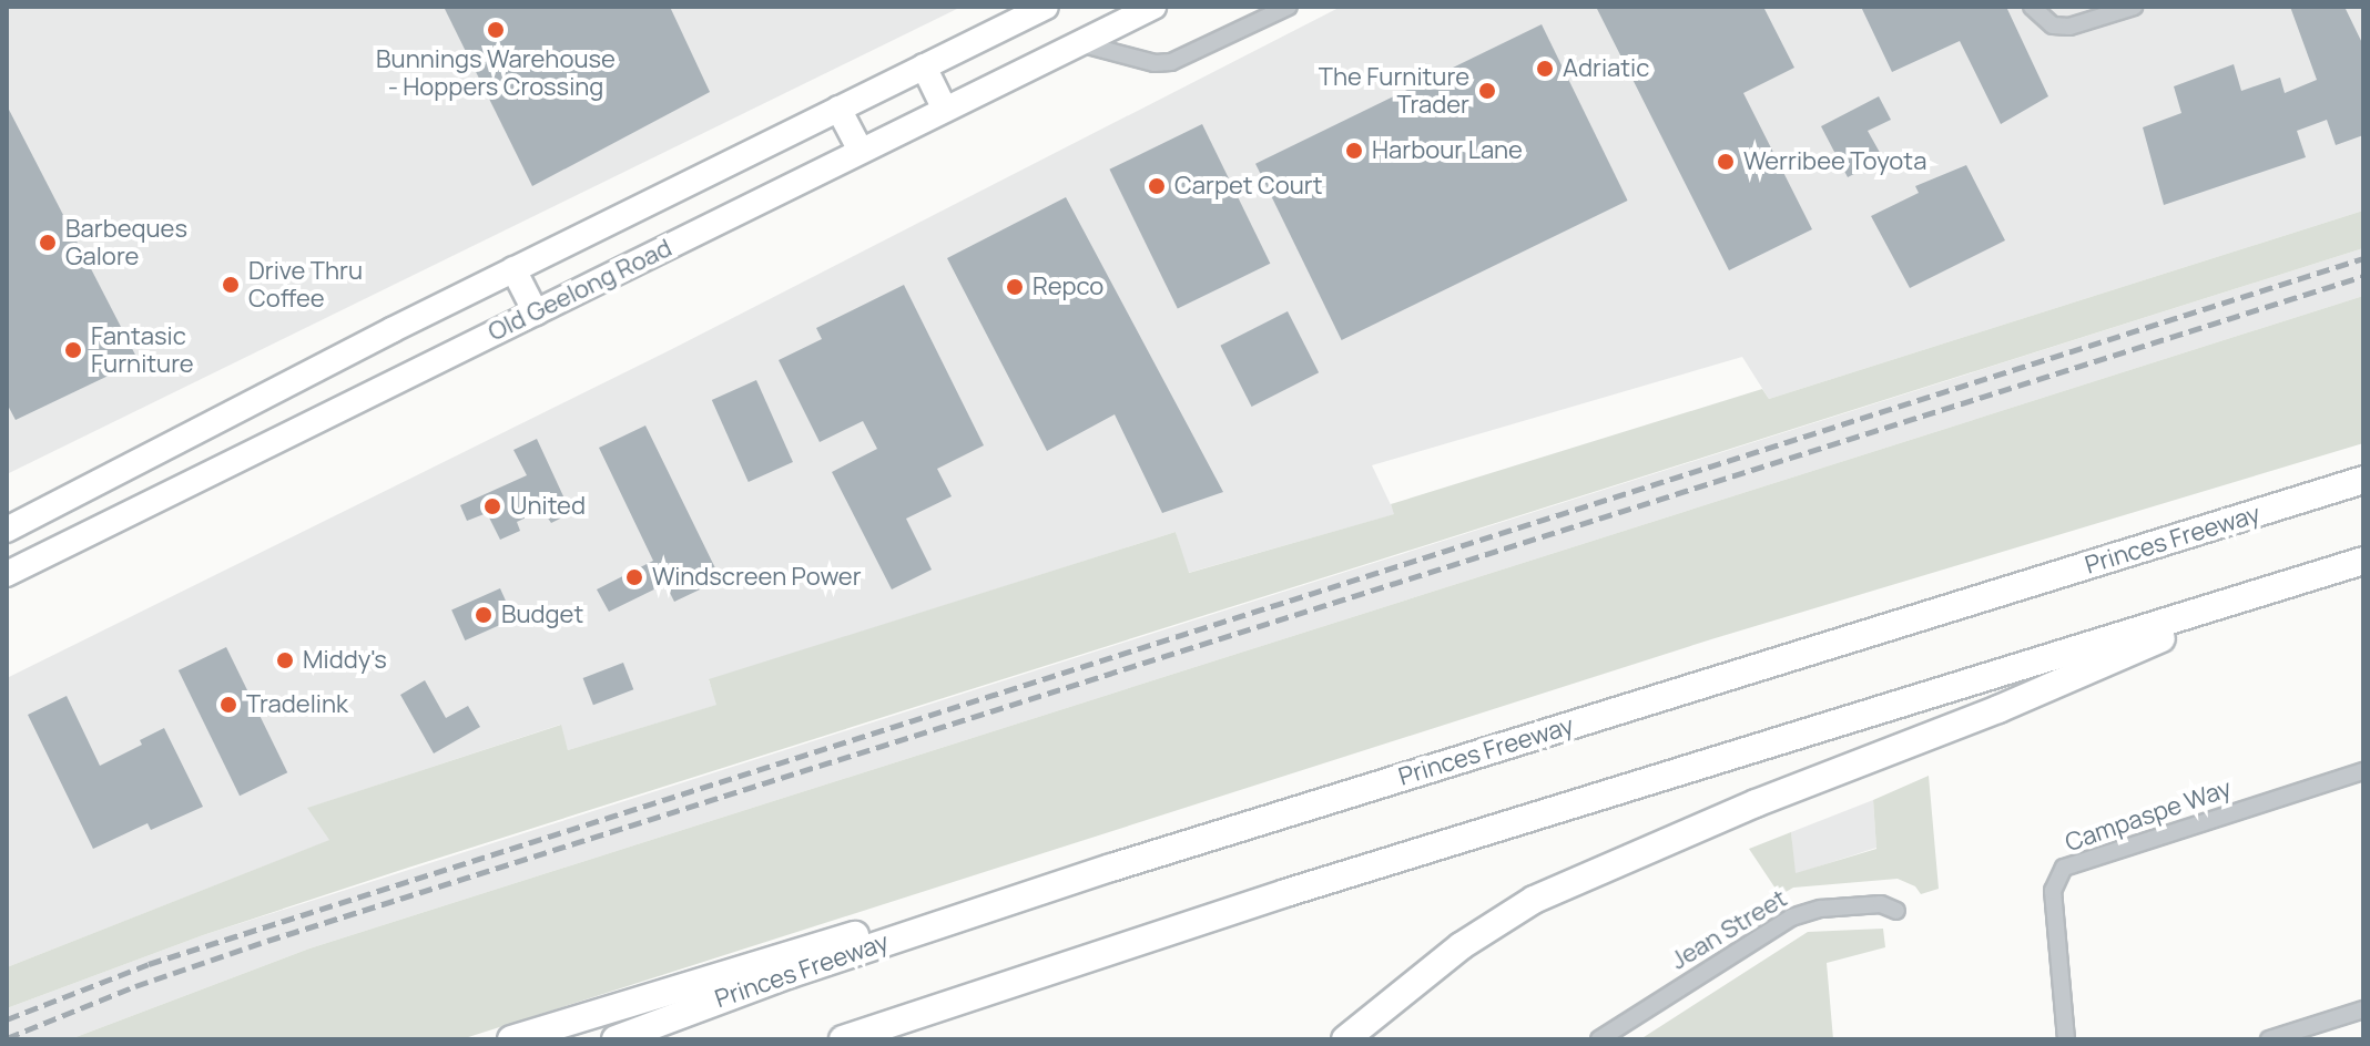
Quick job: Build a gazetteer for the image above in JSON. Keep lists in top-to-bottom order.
{
  "streets": {
    "highway": ["Princes Freeway"],
    "main road": ["Old Geelong Road"],
    "street": ["Campaspe Way", "Jean Street"]
  },
  "places": [
    "Bunnings Warehouse - Hoppers Crossing",
    "Adriatic",
    "The Furniture Trader",
    "Harbour Lane",
    "Werribee Toyota",
    "Carpet Court",
    "Barbeques Galore",
    "Drive Thru Coffee",
    "Repco",
    "Fantasic Furniture",
    "United",
    "Windscreen Power",
    "Budget",
    "Middy's",
    "Tradelink"
  ]
}
